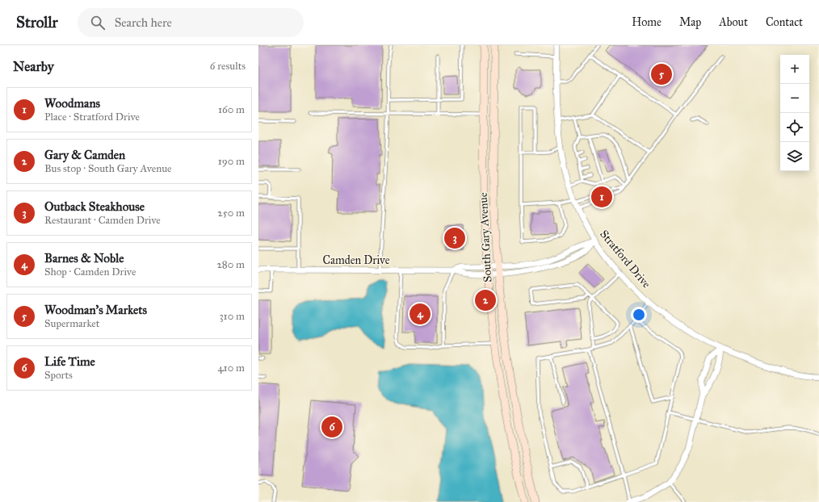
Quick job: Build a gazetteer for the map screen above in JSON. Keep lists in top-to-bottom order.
{
  "streets": {
    "main road": ["South Gary Avenue"],
    "street": ["Stratford Drive", "Camden Drive"]
  },
  "crossings": [
    ["South Gary Avenue", "Camden Drive"],
    ["Stratford Drive", "Camden Drive"]
  ],
  "page": {
    "header": "Strollr",
    "search": "Search here",
    "nav": [
      "Home",
      "Map",
      "About",
      "Contact"
    ],
    "heading": ["Nearby", "6 results"],
    "map_buttons": ["+", "−"],
    "pins": [
      "5",
      "1",
      "3",
      "2",
      "4",
      "6"
    ],
    "list": [
      {
        "mark": "1",
        "name": "Woodmans",
        "note": "Place · Stratford Drive",
        "value": "160 m"
      },
      {
        "mark": "2",
        "name": "Gary & Camden",
        "note": "Bus stop · South Gary Avenue",
        "value": "190 m"
      },
      {
        "mark": "3",
        "name": "Outback Steakhouse",
        "note": "Restaurant · Camden Drive",
        "value": "250 m"
      },
      {
        "mark": "4",
        "name": "Barnes & Noble",
        "note": "Shop · Camden Drive",
        "value": "280 m"
      },
      {
        "mark": "5",
        "name": "Woodman's Markets",
        "note": "Supermarket",
        "value": "310 m"
      },
      {
        "mark": "6",
        "name": "Life Time",
        "note": "Sports",
        "value": "410 m"
      }
    ]
  }
}
